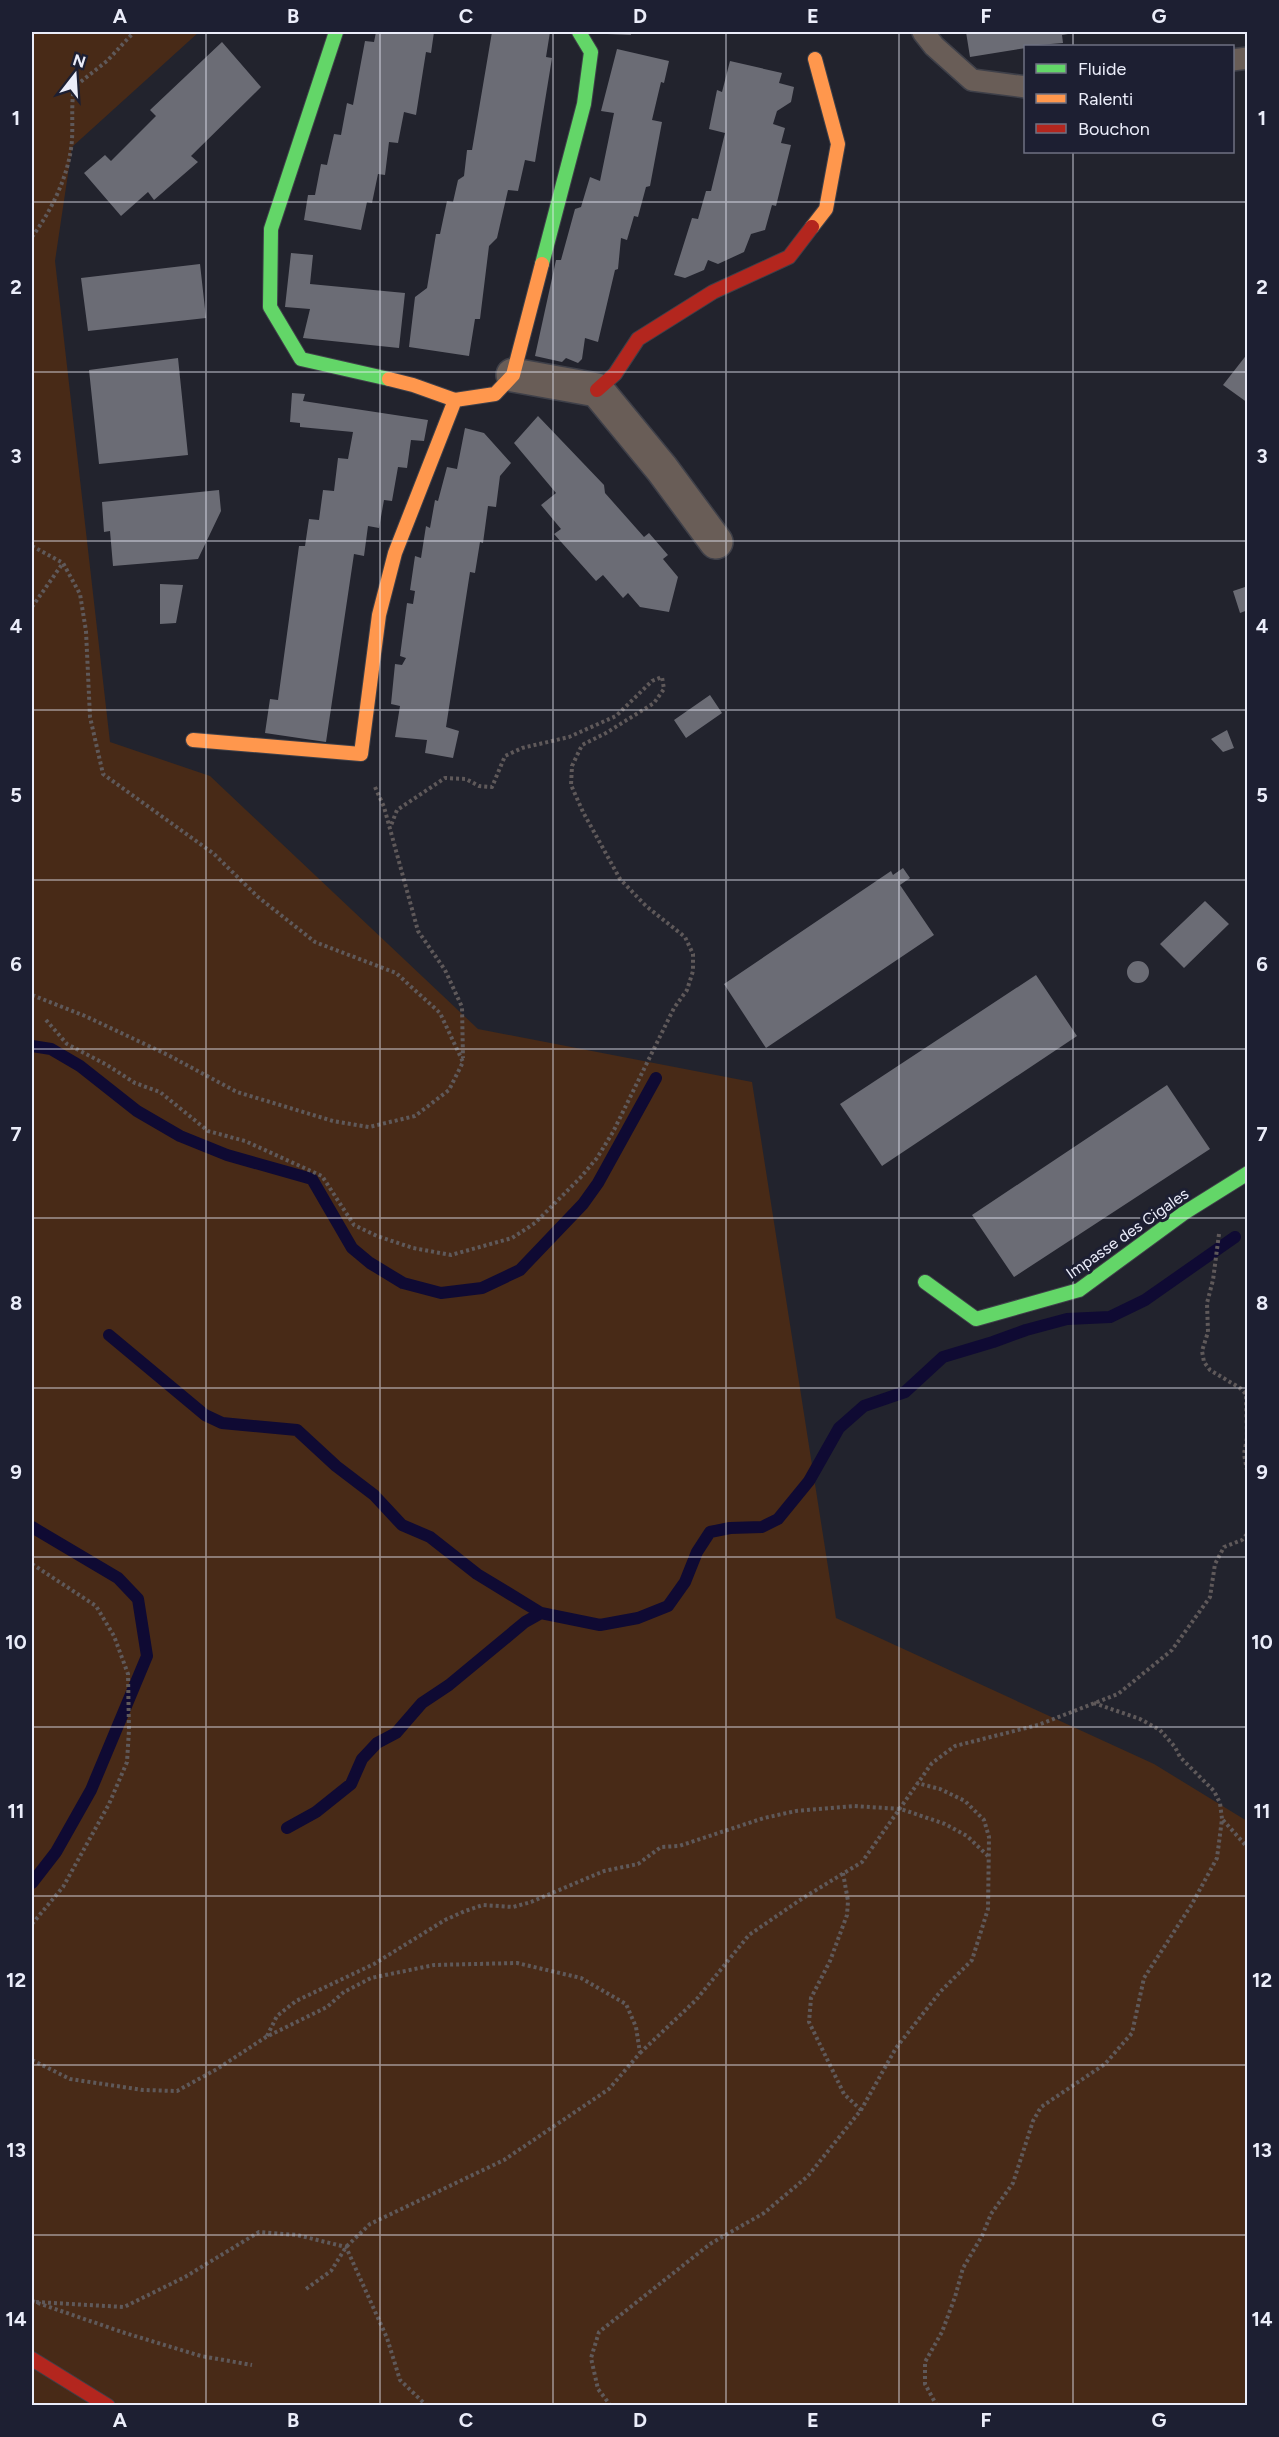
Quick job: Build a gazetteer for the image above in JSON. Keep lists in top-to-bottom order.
{
  "streets": {
    "street": ["Impasse des Cigales"]
  },
  "legend": ["Fluide", "Ralenti", "Bouchon"],
  "north": "top",
  "grid": {
    "columns": [
      "A",
      "B",
      "C",
      "D",
      "E",
      "F",
      "G"
    ],
    "rows": [
      "1",
      "2",
      "3",
      "4",
      "5",
      "6",
      "7",
      "8",
      "9",
      "10",
      "11",
      "12",
      "13",
      "14"
    ]
  }
}
